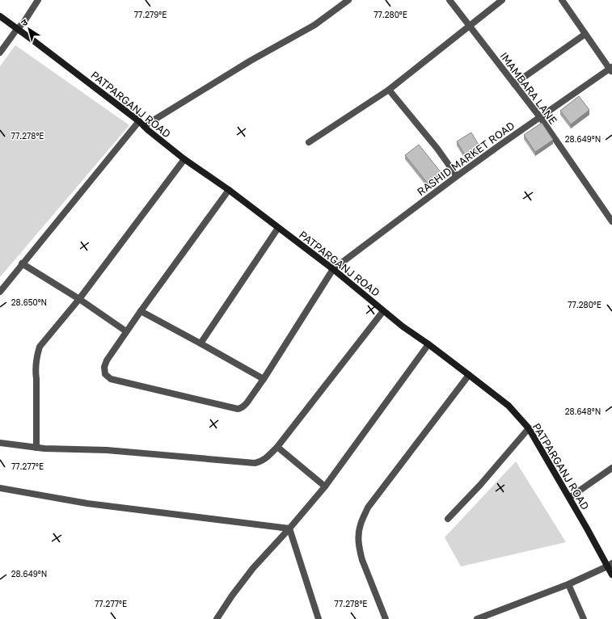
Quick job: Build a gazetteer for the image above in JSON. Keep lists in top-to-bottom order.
{
  "streets": {
    "street": ["IMAMBARA LANE", "PATPARGANJ ROAD", "RASHID MARKET ROAD"]
  },
  "crossings": [
    ["IMAMBARA LANE", "RASHID MARKET ROAD"],
    ["PATPARGANJ ROAD", "RASHID MARKET ROAD"]
  ],
  "north": "top left",
  "coordinates": [
    "77.279°E",
    "77.280°E",
    "77.278°E",
    "28.649°N",
    "28.650°N",
    "28.648°N",
    "77.277°E"
  ]
}
